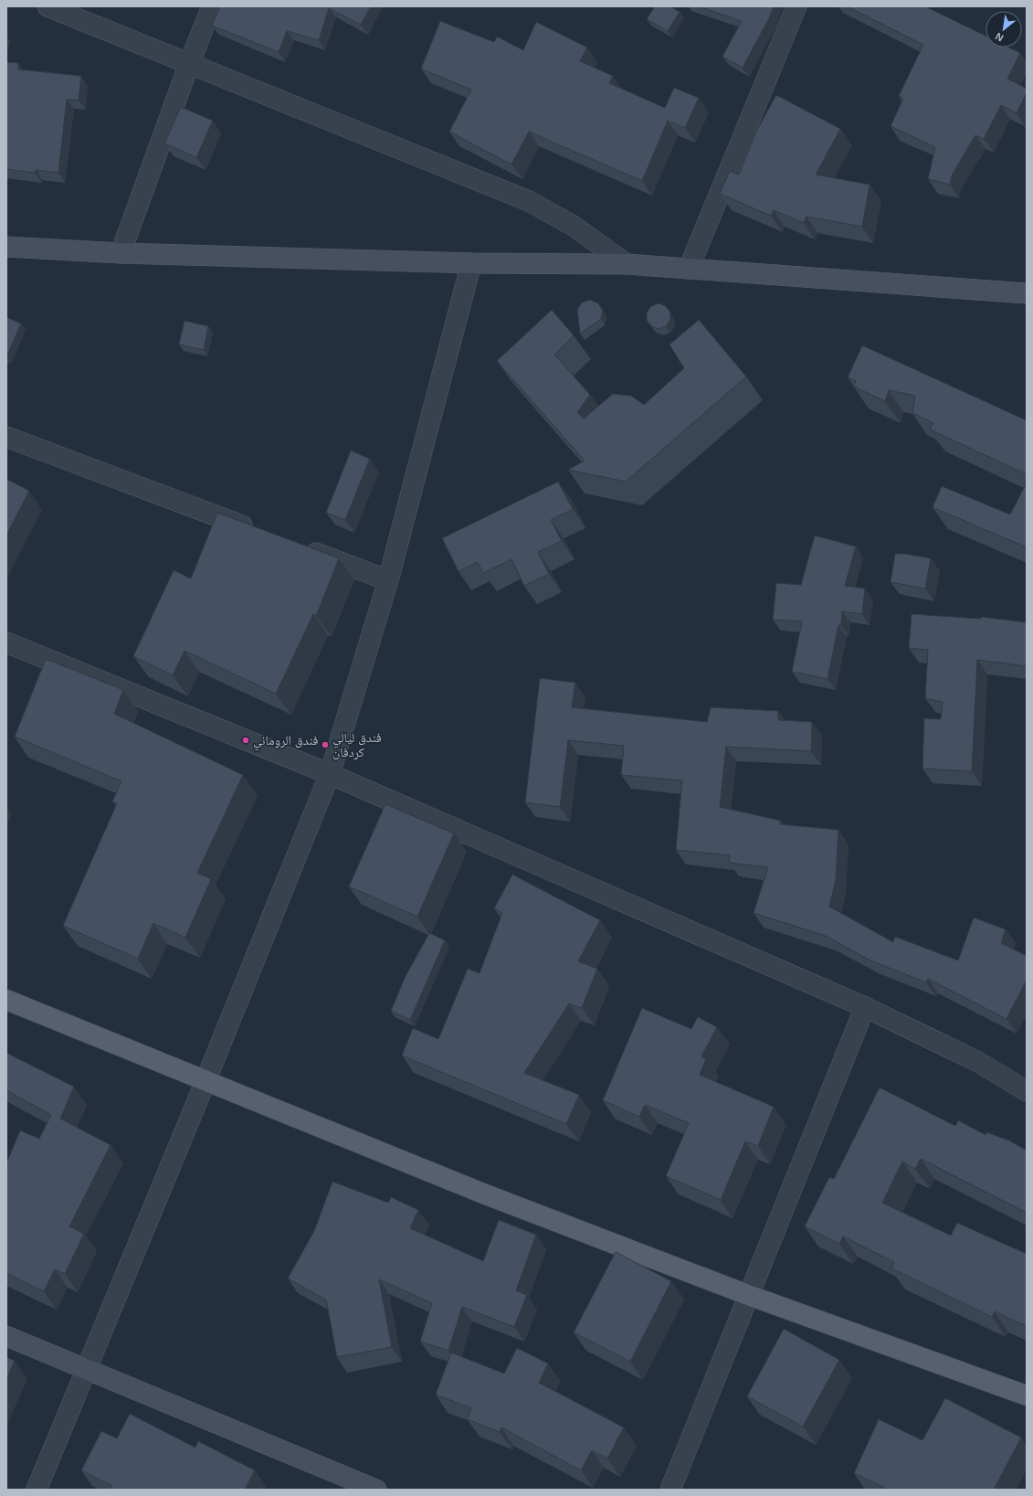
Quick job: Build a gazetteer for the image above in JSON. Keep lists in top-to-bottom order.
{
  "places": ["فندق الروماني", "فندق ليالي كردفان"],
  "north": "bottom left"
}
